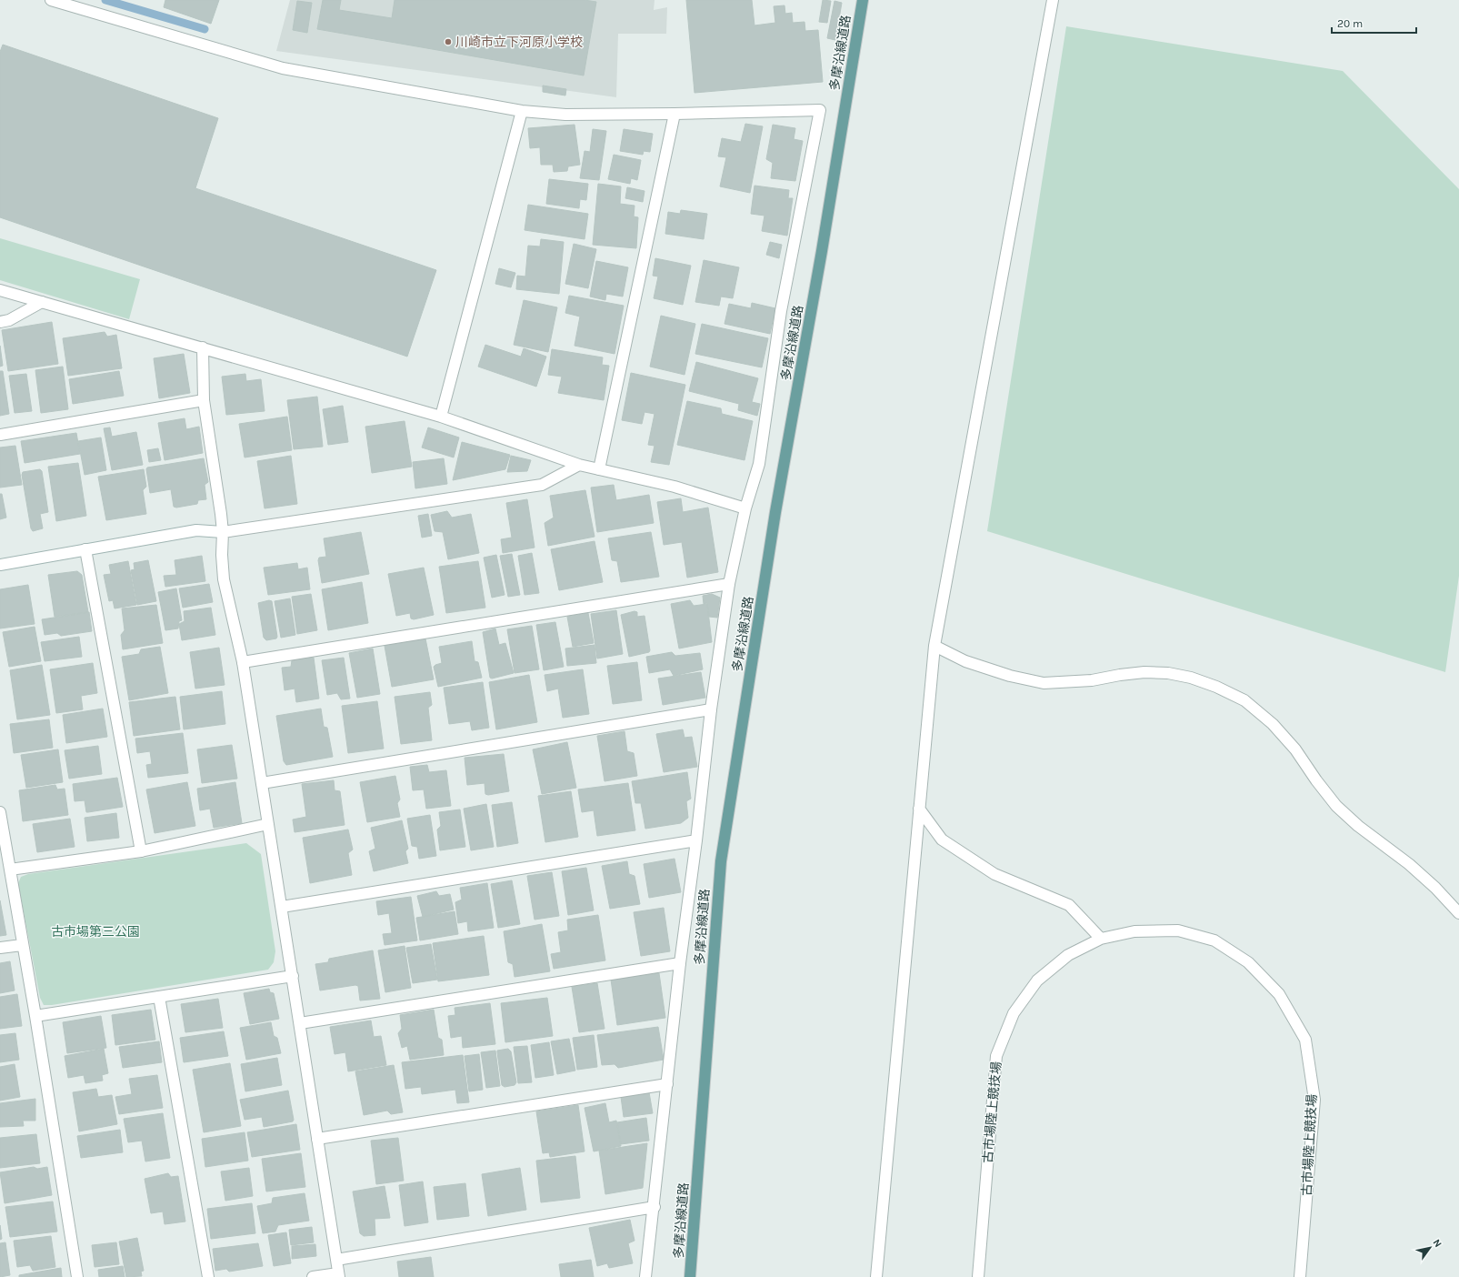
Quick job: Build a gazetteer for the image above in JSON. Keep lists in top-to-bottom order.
{
  "streets": {
    "main road": ["多摩沿線道路"],
    "street": ["古市場陸上競技場"]
  },
  "parks": ["古市場第三公園"],
  "places": ["川崎市立下河原小学校"],
  "scale_bar": "20 m",
  "north": "top right"
}
